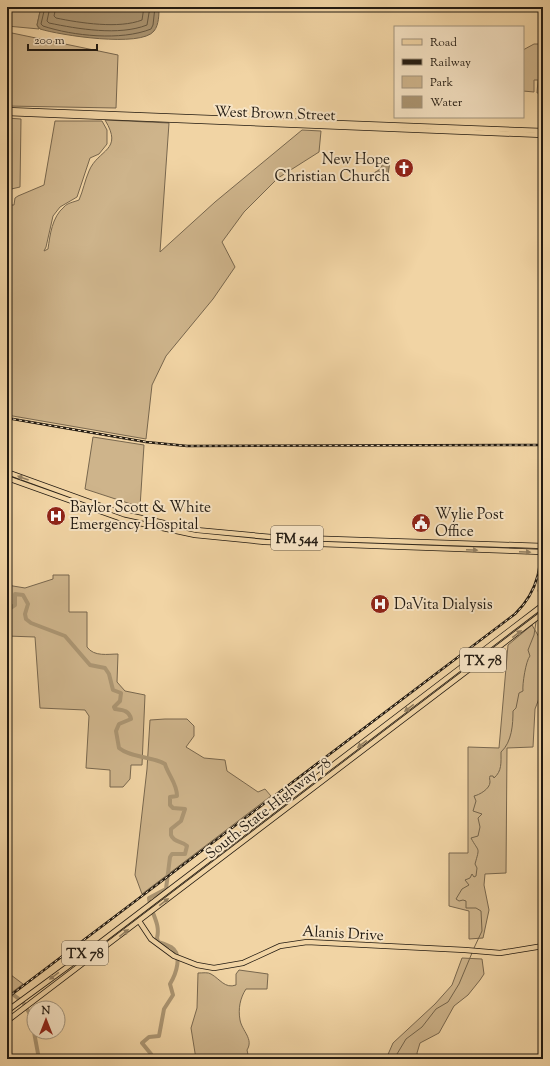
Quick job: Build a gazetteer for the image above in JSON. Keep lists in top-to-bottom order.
{
  "streets": {
    "main road": [
      "West Brown Street",
      "FM 544",
      "TX 78",
      "South State Highway 78",
      "Alanis Drive"
    ]
  },
  "crossings": [
    ["South State Highway 78", "Alanis Drive"]
  ],
  "places": {
    "church": ["New Hope Christian Church"],
    "hospital": ["Baylor Scott & White Emergency Hospital", "DaVita Dialysis"],
    "public building": ["Wylie Post Office"]
  },
  "legend": [
    "Road",
    "Railway",
    "Park",
    "Water"
  ],
  "scale_bar": "200 m",
  "north": "top"
}
